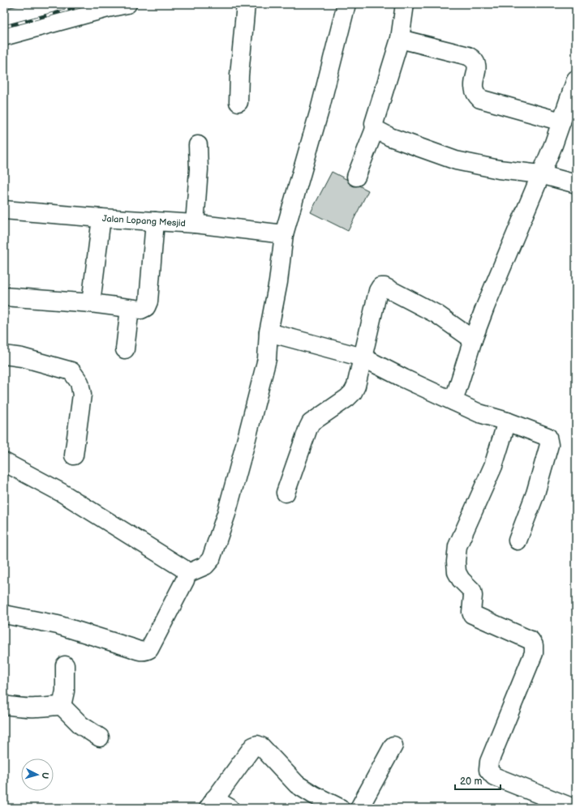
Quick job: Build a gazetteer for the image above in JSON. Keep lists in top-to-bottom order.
{
  "streets": {
    "street": ["Jalan Lopang Mesjid"]
  },
  "scale_bar": "20 m",
  "north": "right"
}
